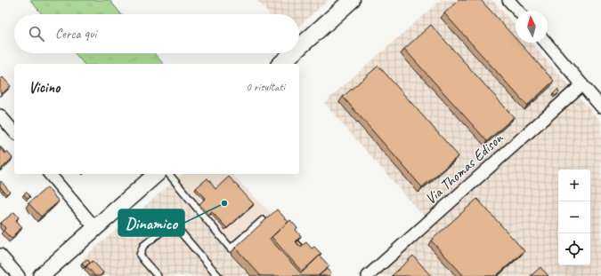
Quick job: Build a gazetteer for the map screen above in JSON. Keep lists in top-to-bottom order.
{
  "streets": {
    "street": ["Via Thomas Edison"]
  },
  "places": ["Dinamico"],
  "north": "top",
  "page": {
    "search": "Cerca qui",
    "heading": ["Vicino", "0 risultati"],
    "map_buttons": ["+", "−"]
  }
}
